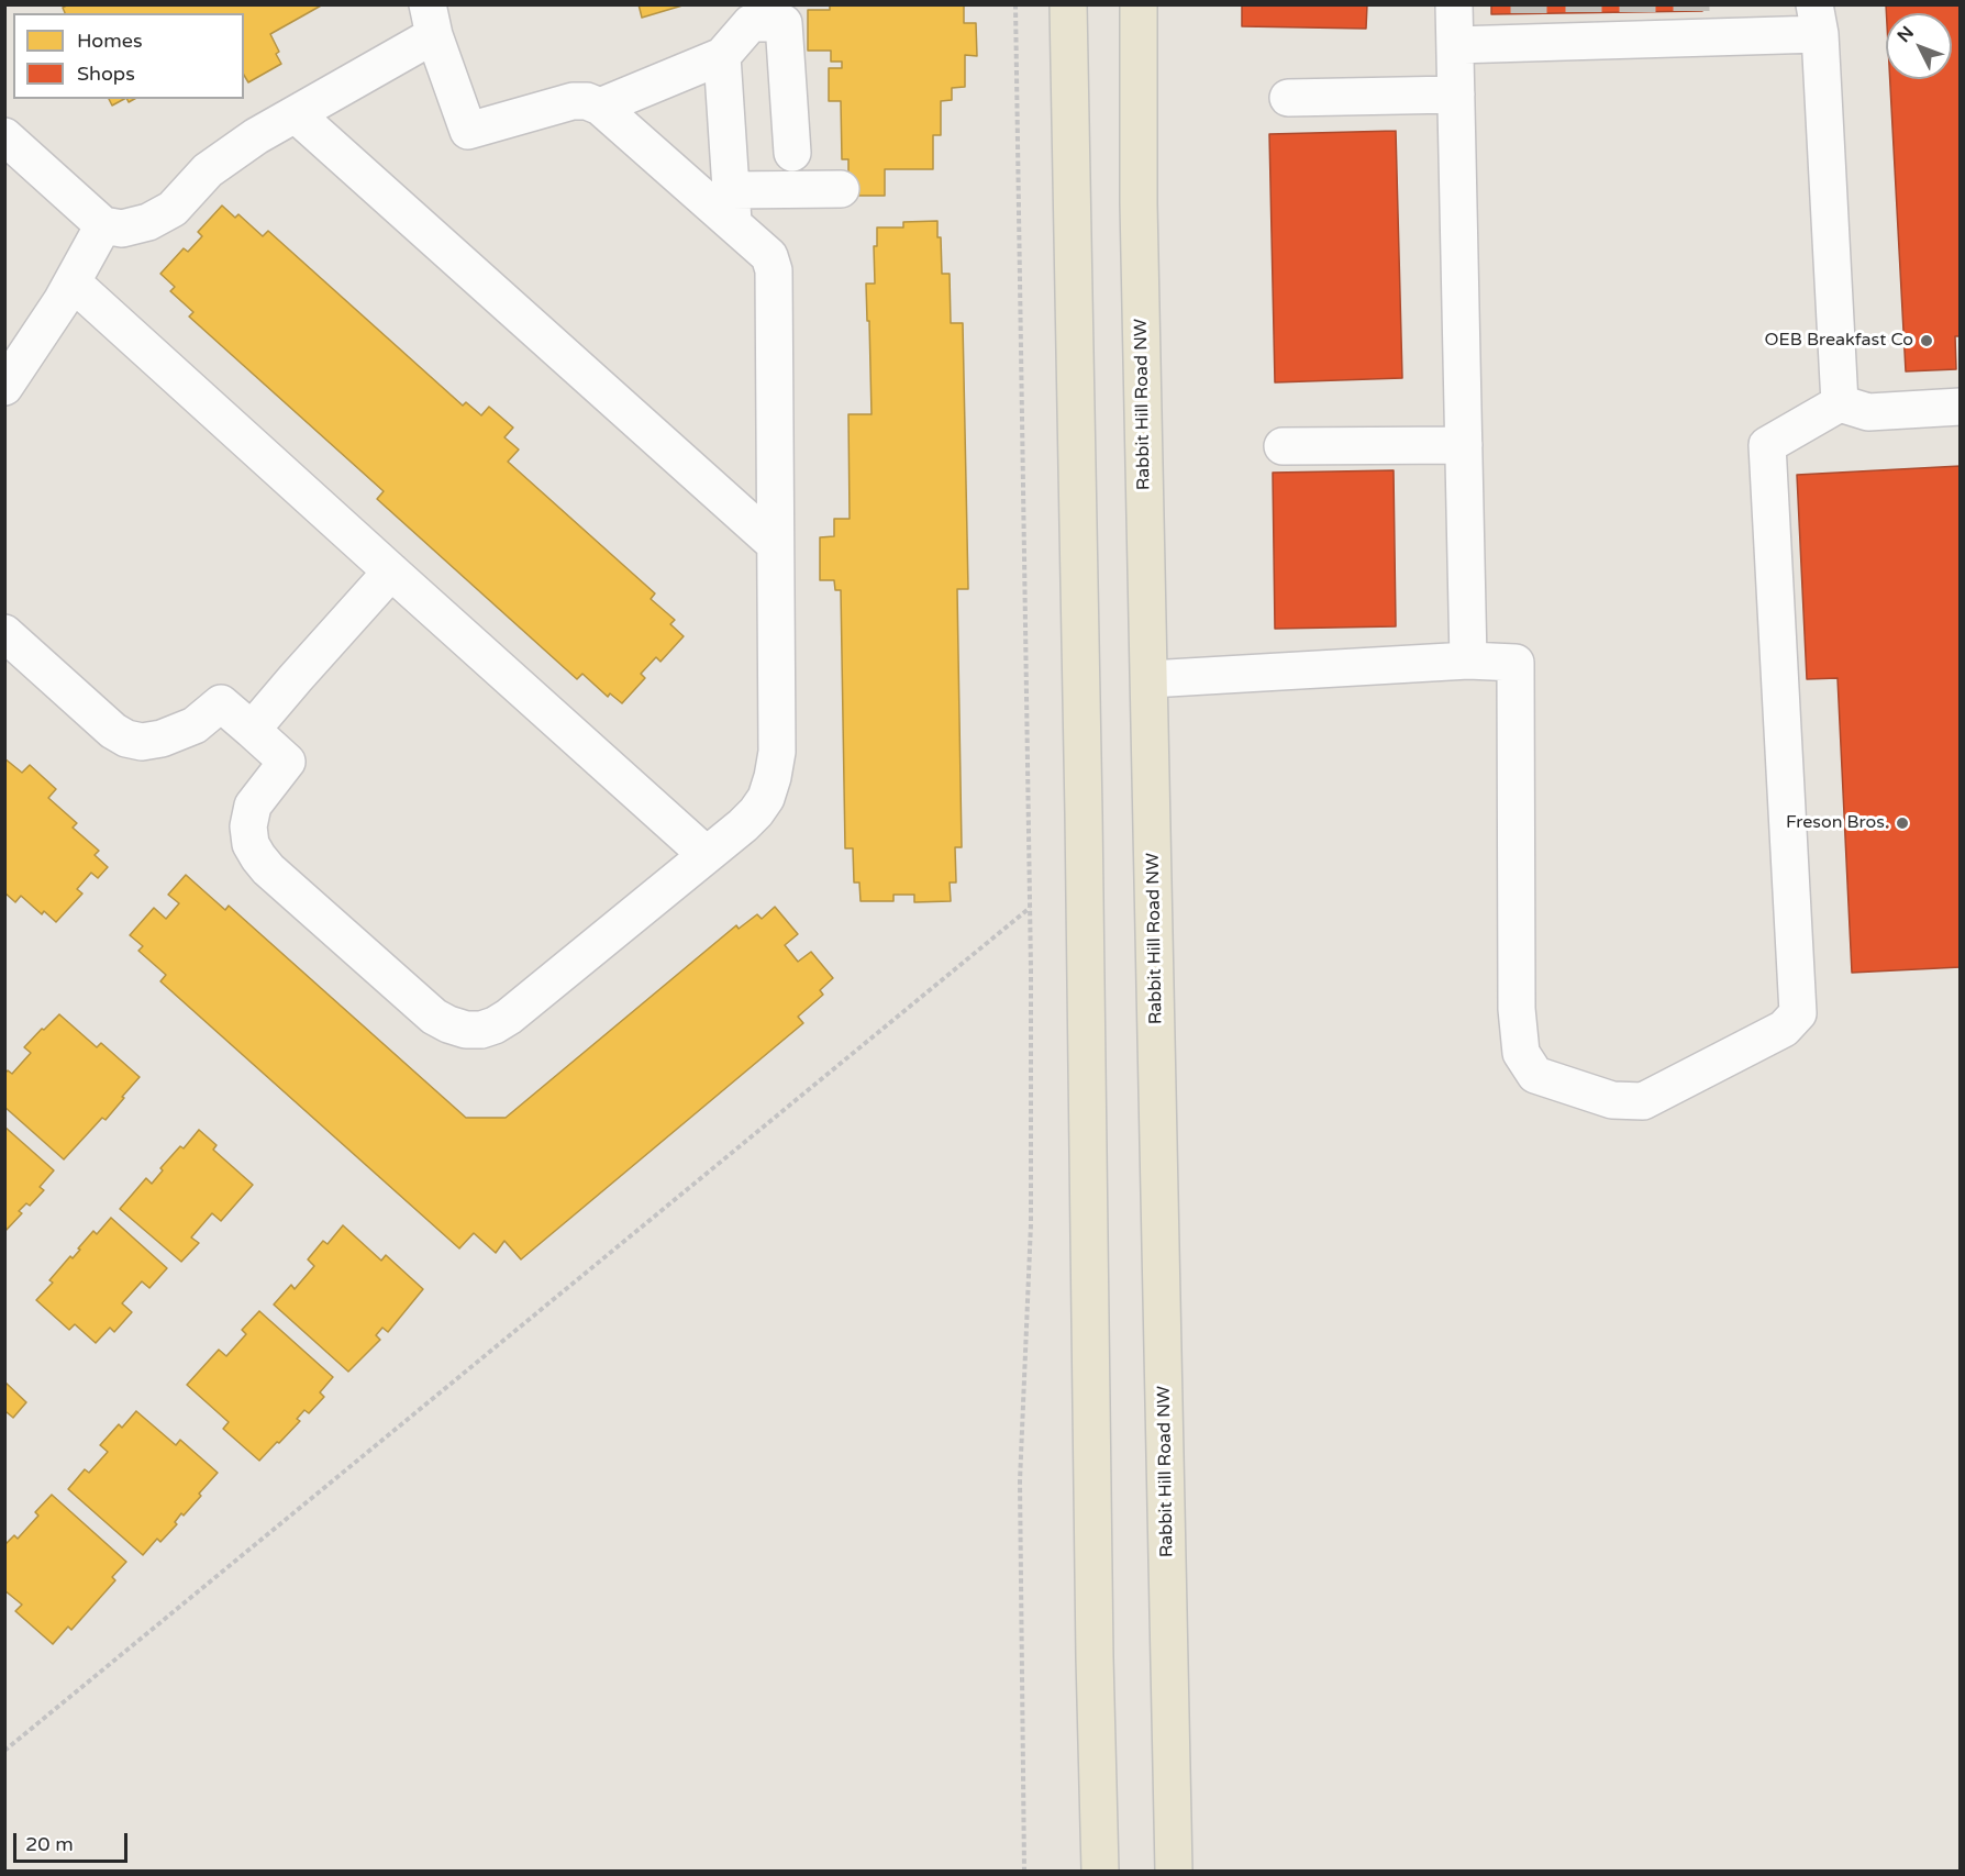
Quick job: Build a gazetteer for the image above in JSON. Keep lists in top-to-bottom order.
{
  "streets": {
    "main road": ["Rabbit Hill Road NW"]
  },
  "places": ["OEB Breakfast Co", "Freson Bros."],
  "legend": ["Homes", "Shops"],
  "scale_bar": "20 m",
  "north": "top left"
}
